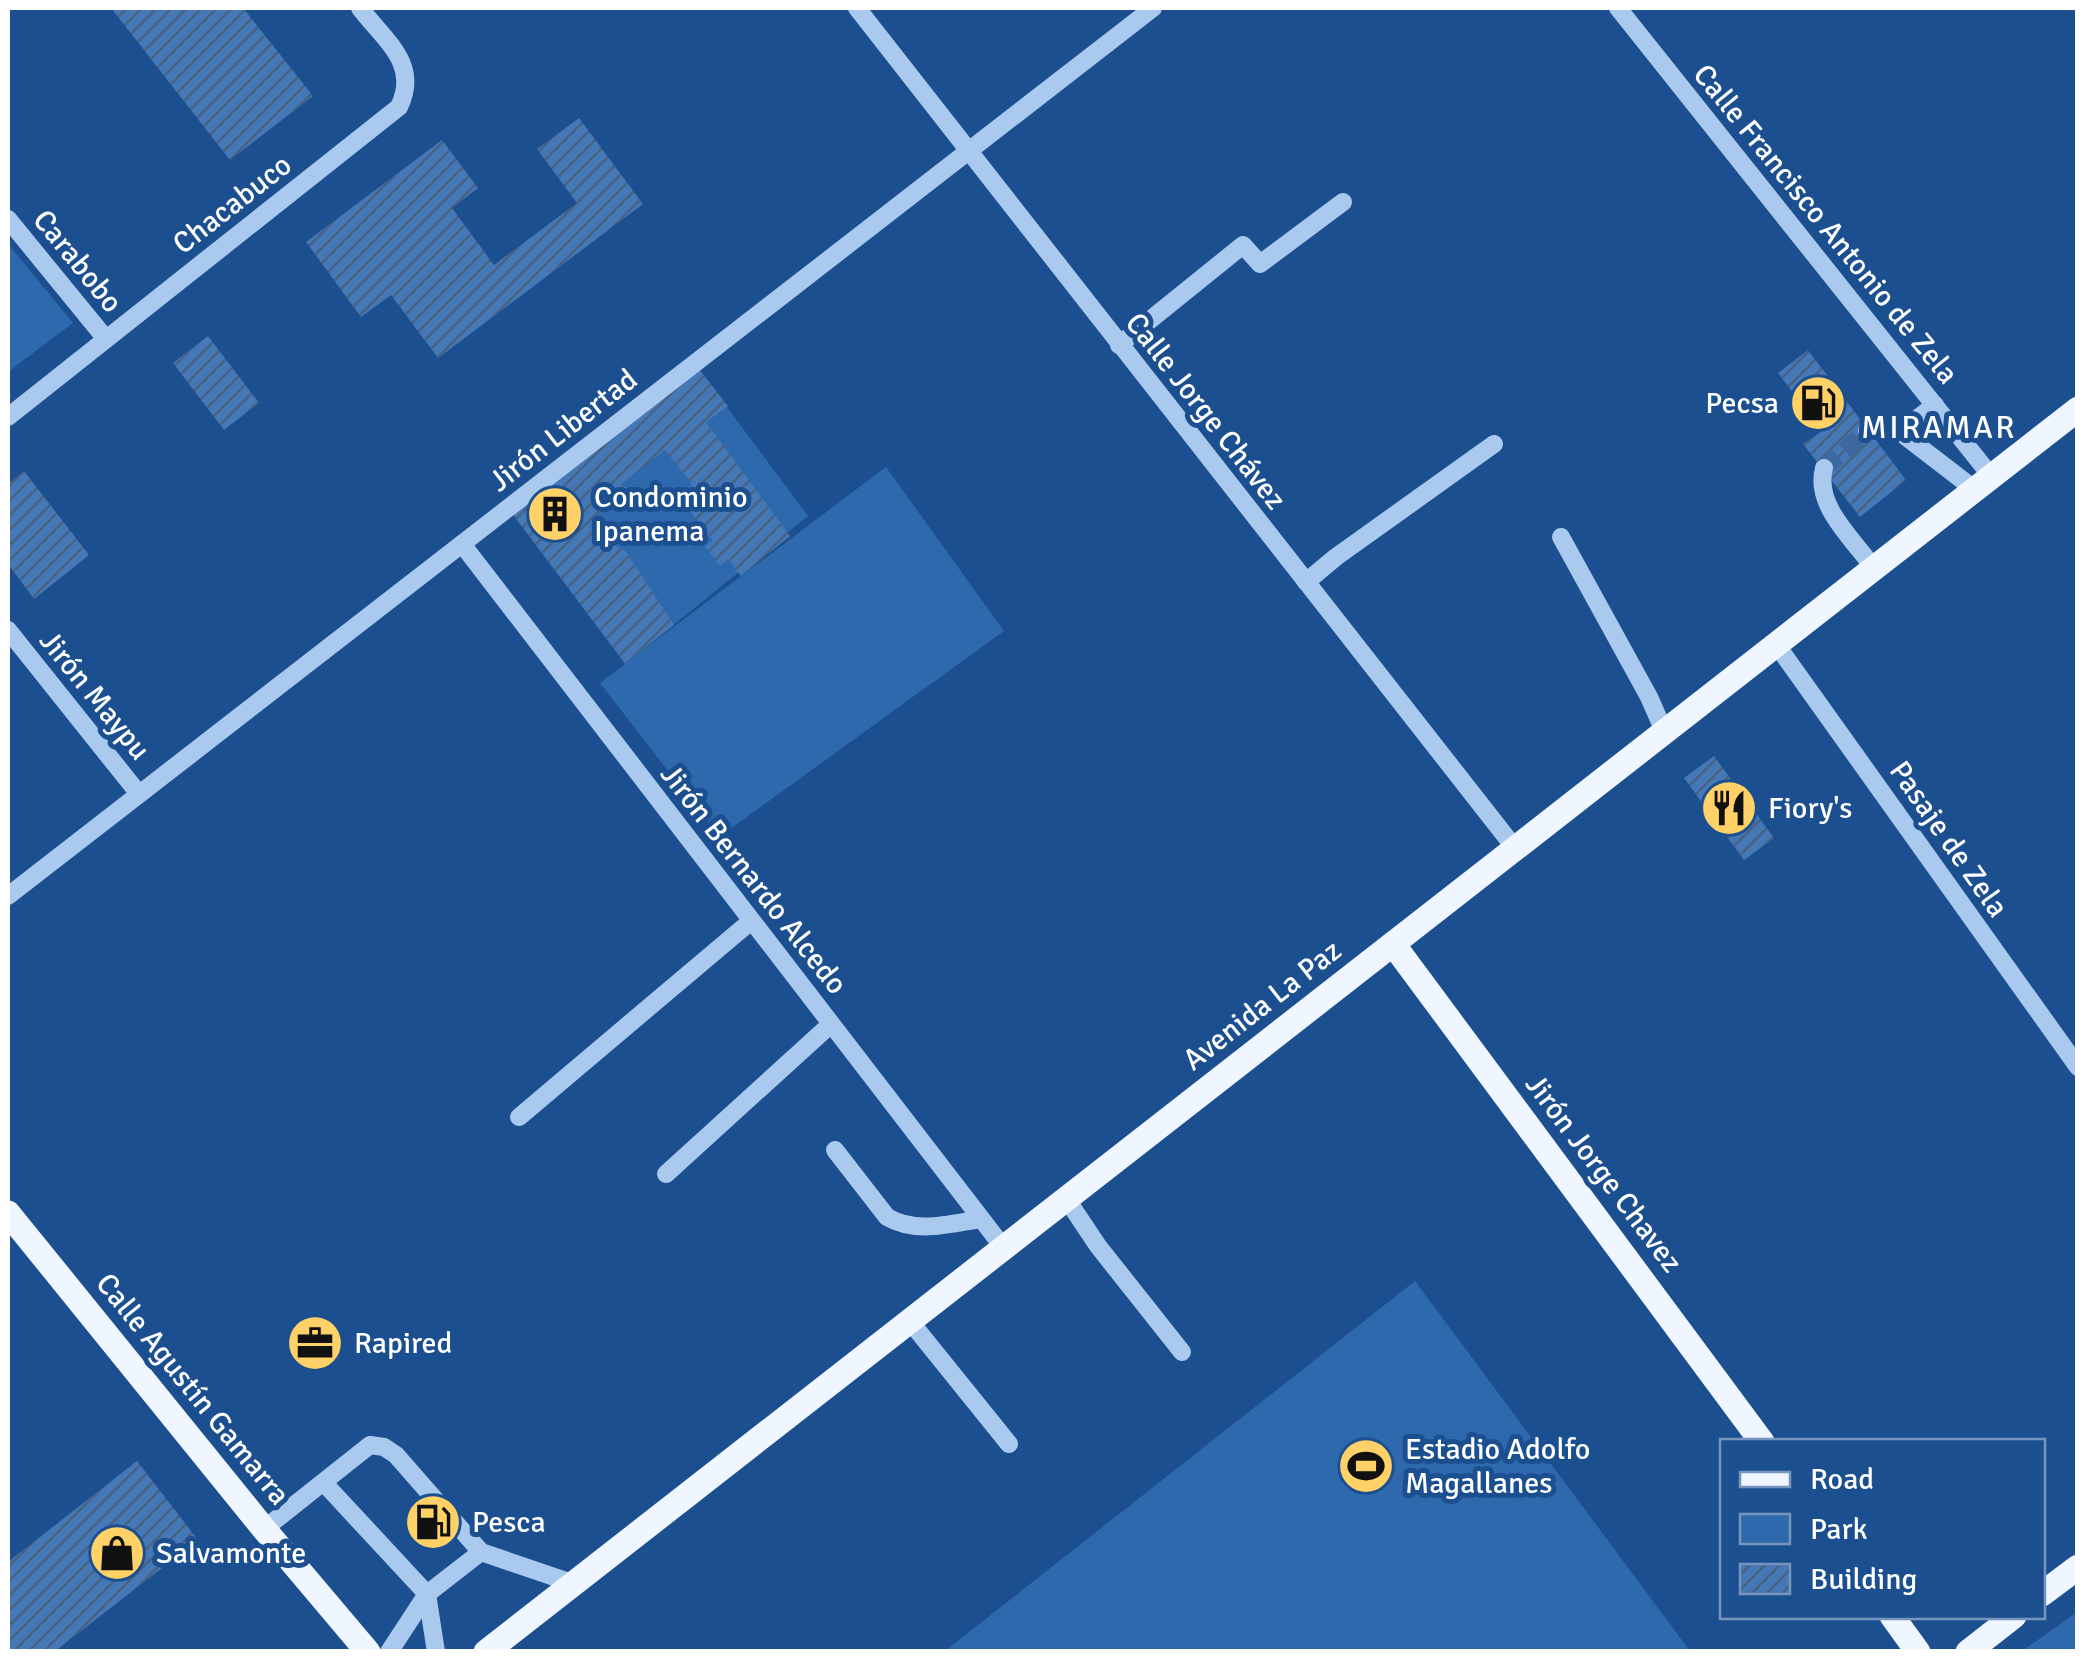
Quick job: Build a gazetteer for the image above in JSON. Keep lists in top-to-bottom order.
{
  "streets": {
    "main road": ["Avenida La Paz", "Jirón Jorge Chavez", "Calle Agustín Gamarra"],
    "street": [
      "Chacabuco",
      "Calle Francisco Antonio de Zela",
      "Carabobo",
      "Calle Jorge Chávez",
      "Jirón Libertad",
      "Jirón Maypu",
      "Pasaje de Zela",
      "Jirón Bernardo Alcedo"
    ]
  },
  "crossings": [
    ["Chacabuco", "Carabobo"],
    ["Calle Francisco Antonio de Zela", "Avenida La Paz"],
    ["Calle Jorge Chávez", "Jirón Libertad"],
    ["Calle Jorge Chávez", "Avenida La Paz"],
    ["Jirón Libertad", "Jirón Maypu"],
    ["Jirón Libertad", "Jirón Bernardo Alcedo"],
    ["Pasaje de Zela", "Avenida La Paz"],
    ["Jirón Bernardo Alcedo", "Avenida La Paz"],
    ["Avenida La Paz", "Jirón Jorge Chavez"]
  ],
  "districts": ["MIRAMAR"],
  "places": {
    "fuel station": ["Pecsa", "Pesca"],
    "building": ["Condominio Ipanema"],
    "restaurant": ["Fiory's"],
    "office": ["Rapired"],
    "sports": ["Estadio Adolfo Magallanes"],
    "shop": ["Salvamonte"]
  },
  "legend": ["Road", "Park", "Building"]
}
